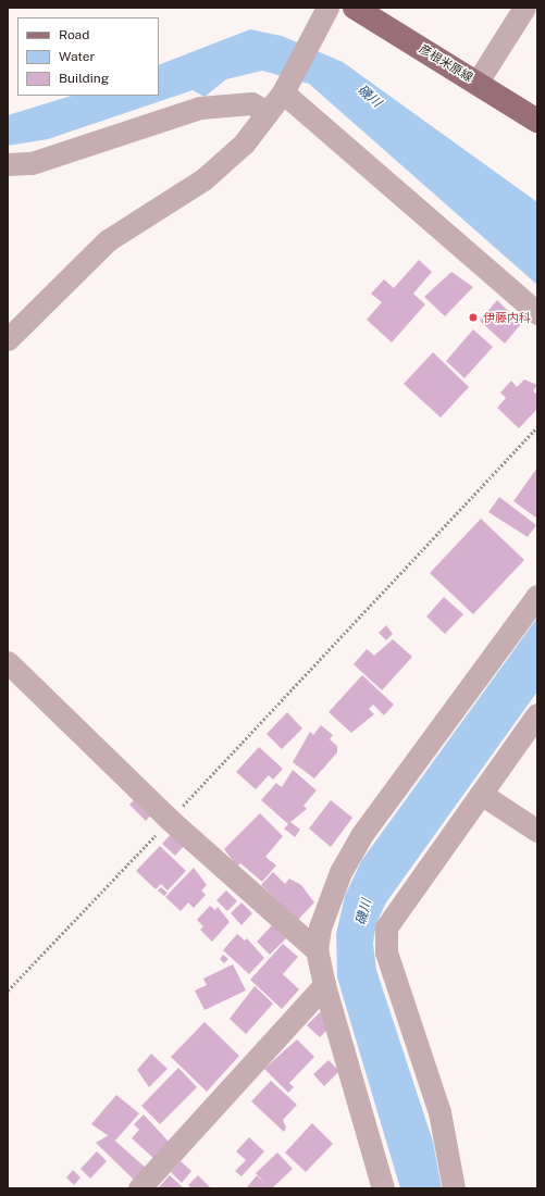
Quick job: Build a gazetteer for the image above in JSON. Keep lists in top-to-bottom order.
{
  "streets": {
    "main road": ["彦根米原線"]
  },
  "water": ["磯川"],
  "places": ["伊藤内科"],
  "legend": ["Road", "Water", "Building"]
}
